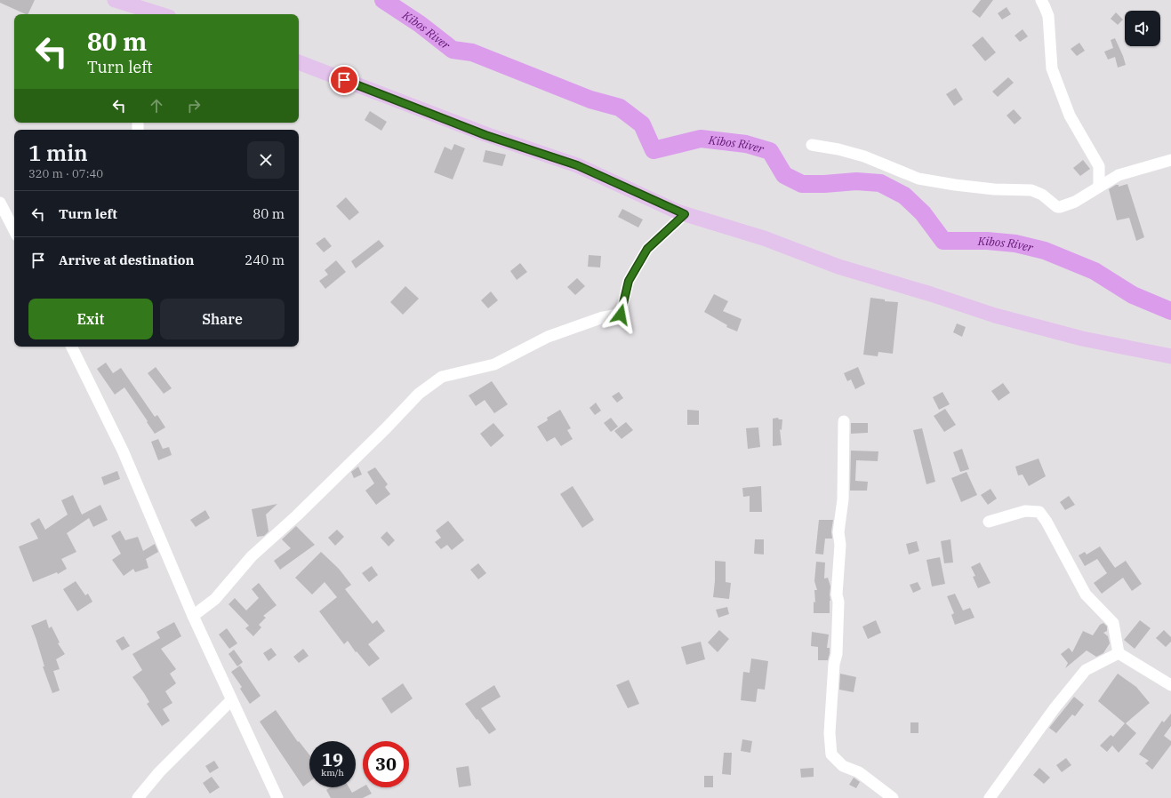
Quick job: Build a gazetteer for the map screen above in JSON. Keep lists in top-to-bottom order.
{
  "water": ["Kibos River"],
  "page": {
    "turn": ["80 m", "Turn left"],
    "heading": ["1 min", "320 m · 07:40"],
    "list": [
      {
        "name": "Turn left",
        "value": "80 m"
      },
      {
        "name": "Arrive at destination",
        "value": "240 m"
      }
    ],
    "buttons": ["Exit", "Share"],
    "speed": "19 km/h",
    "limit": "30"
  }
}
